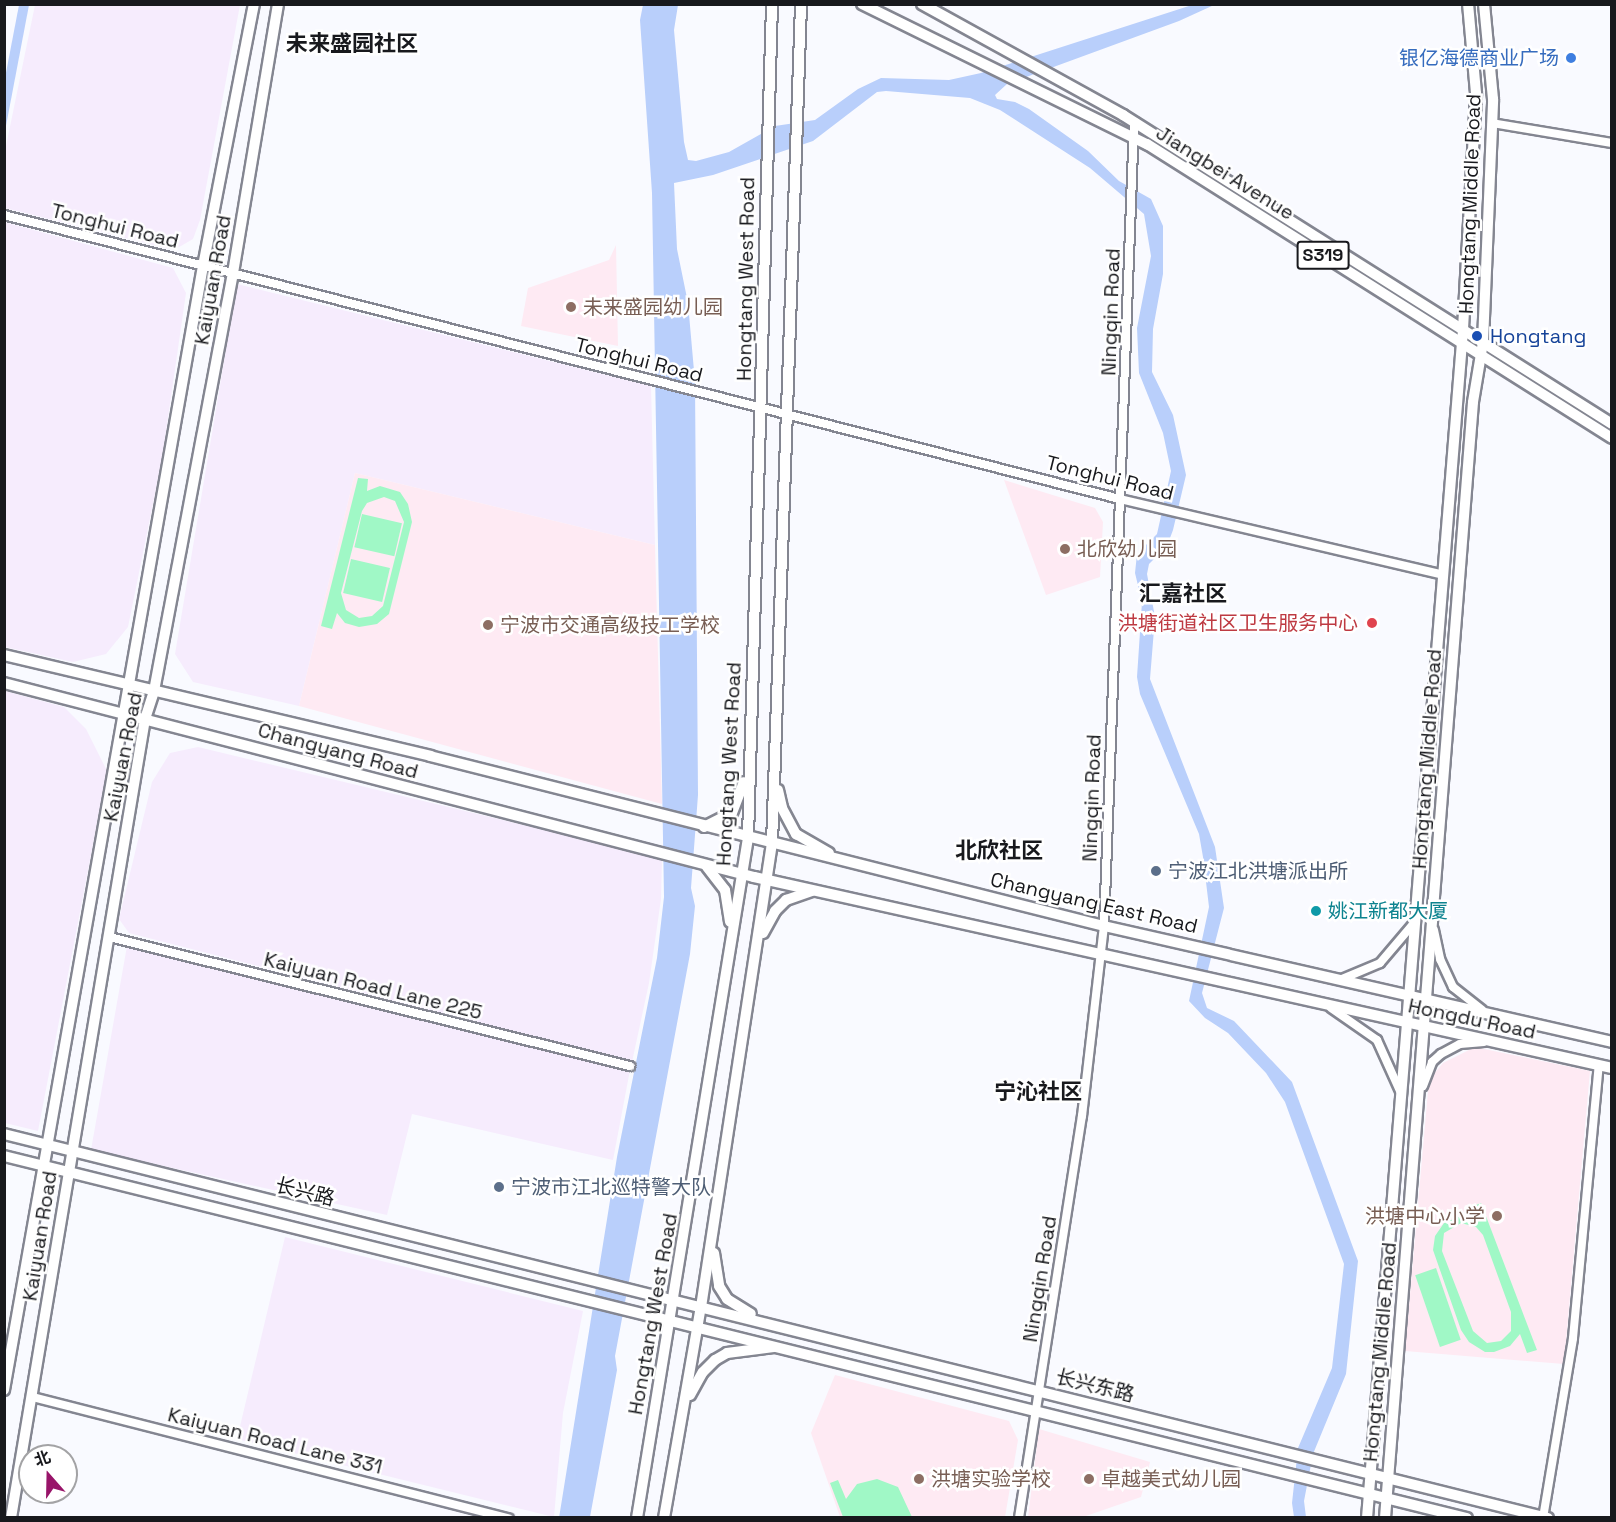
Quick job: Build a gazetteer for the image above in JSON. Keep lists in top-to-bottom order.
{
  "streets": {
    "main road": [
      "Jiangbei Avenue",
      "Hongtang Middle Road",
      "S319",
      "Hongtang West Road",
      "Kaiyuan Road",
      "Changyang Road",
      "Changyang East Road",
      "Hongdu Road",
      "长兴路",
      "长兴东路"
    ],
    "street": [
      "Tonghui Road",
      "Ningqin Road",
      "Kaiyuan Road Lane 225",
      "Kaiyuan Road Lane 331"
    ]
  },
  "crossings": [
    ["Jiangbei Avenue", "Hongtang Middle Road"],
    ["Jiangbei Avenue", "Ningqin Road"],
    ["Hongtang Middle Road", "Tonghui Road"],
    ["Hongtang Middle Road", "Hongdu Road"],
    ["Hongtang Middle Road", "长兴东路"],
    ["Tonghui Road", "Hongtang West Road"],
    ["Tonghui Road", "Kaiyuan Road"],
    ["Tonghui Road", "Ningqin Road"],
    ["Hongtang West Road", "Changyang East Road"],
    ["Hongtang West Road", "长兴东路"],
    ["Kaiyuan Road", "Changyang Road"],
    ["Kaiyuan Road", "Kaiyuan Road Lane 225"],
    ["Kaiyuan Road", "长兴路"],
    ["Kaiyuan Road", "Kaiyuan Road Lane 331"],
    ["Ningqin Road", "Changyang East Road"],
    ["Ningqin Road", "长兴东路"],
    ["Changyang Road", "Changyang East Road"],
    ["Changyang East Road", "Hongdu Road"],
    ["长兴路", "长兴东路"]
  ],
  "districts": [
    "未来盛园社区",
    "汇嘉社区",
    "北欣社区",
    "宁沁社区"
  ],
  "places": [
    "银亿海德商业广场",
    "未来盛园幼儿园",
    "Hongtang",
    "北欣幼儿园",
    "洪塘街道社区卫生服务中心",
    "宁波市交通高级技工学校",
    "宁波江北洪塘派出所",
    "姚江新都大厦",
    "宁波市江北巡特警大队",
    "洪塘中心小学",
    "洪塘实验学校",
    "卓越美式幼儿园"
  ],
  "north": "top"
}
